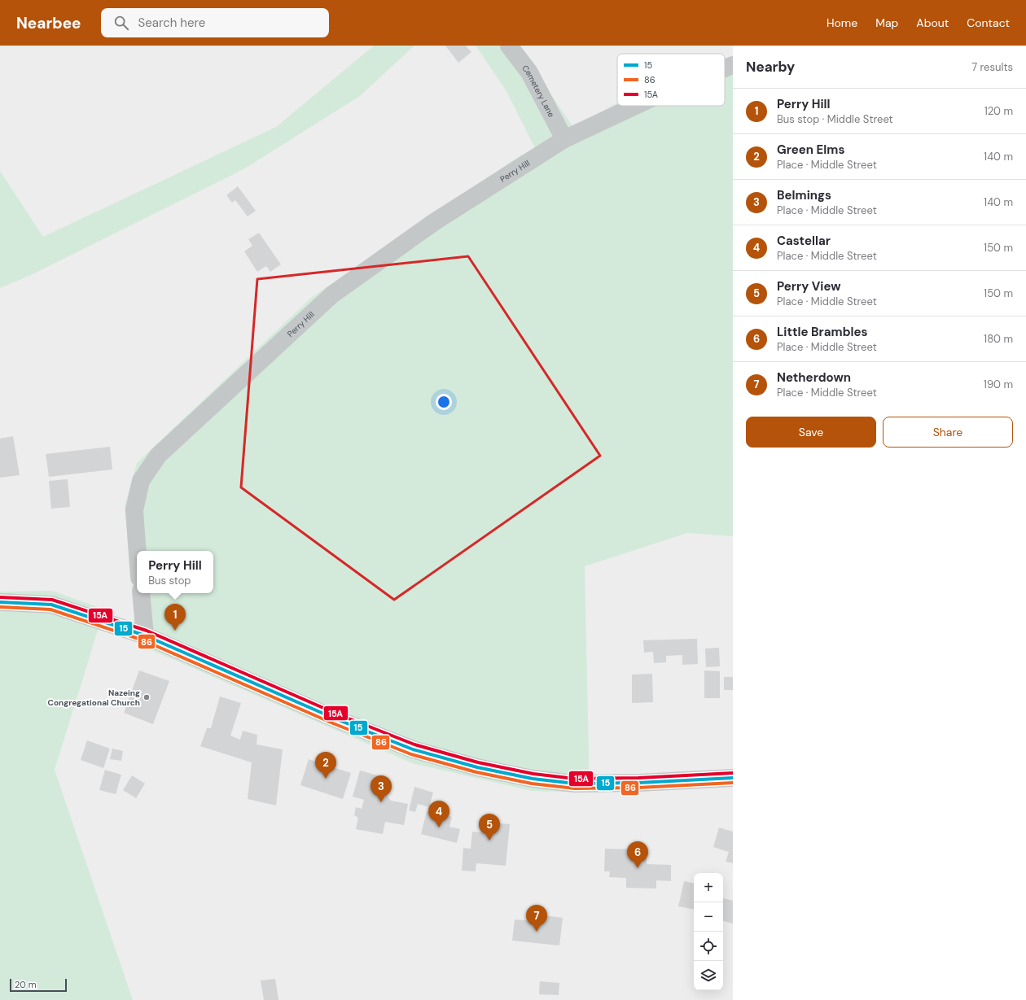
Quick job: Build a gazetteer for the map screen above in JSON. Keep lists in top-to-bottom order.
{
  "streets": {
    "street": ["Cemetery Lane", "Perry Hill"]
  },
  "crossings": [
    ["Cemetery Lane", "Perry Hill"]
  ],
  "places": ["Nazeing Congregational Church"],
  "lines": ["transit line 15A", "transit line 15", "transit line 86"],
  "legend": ["15", "86", "15A"],
  "scale_bar": "20 m",
  "page": {
    "header": "Nearbee",
    "search": "Search here",
    "nav": [
      "Home",
      "Map",
      "About",
      "Contact"
    ],
    "heading": ["Nearby", "7 results"],
    "list": [
      {
        "mark": "1",
        "name": "Perry Hill",
        "note": "Bus stop · Middle Street",
        "value": "120 m"
      },
      {
        "mark": "2",
        "name": "Green Elms",
        "note": "Place · Middle Street",
        "value": "140 m"
      },
      {
        "mark": "3",
        "name": "Belmings",
        "note": "Place · Middle Street",
        "value": "140 m"
      },
      {
        "mark": "4",
        "name": "Castellar",
        "note": "Place · Middle Street",
        "value": "150 m"
      },
      {
        "mark": "5",
        "name": "Perry View",
        "note": "Place · Middle Street",
        "value": "150 m"
      },
      {
        "mark": "6",
        "name": "Little Brambles",
        "note": "Place · Middle Street",
        "value": "180 m"
      },
      {
        "mark": "7",
        "name": "Netherdown",
        "note": "Place · Middle Street",
        "value": "190 m"
      }
    ],
    "buttons": ["Save", "Share"],
    "popup": ["Perry Hill", "Bus stop"],
    "pins": [
      "1",
      "2",
      "3",
      "4",
      "5",
      "6",
      "7"
    ],
    "map_buttons": ["+", "−"],
    "scale": "20 m"
  }
}
